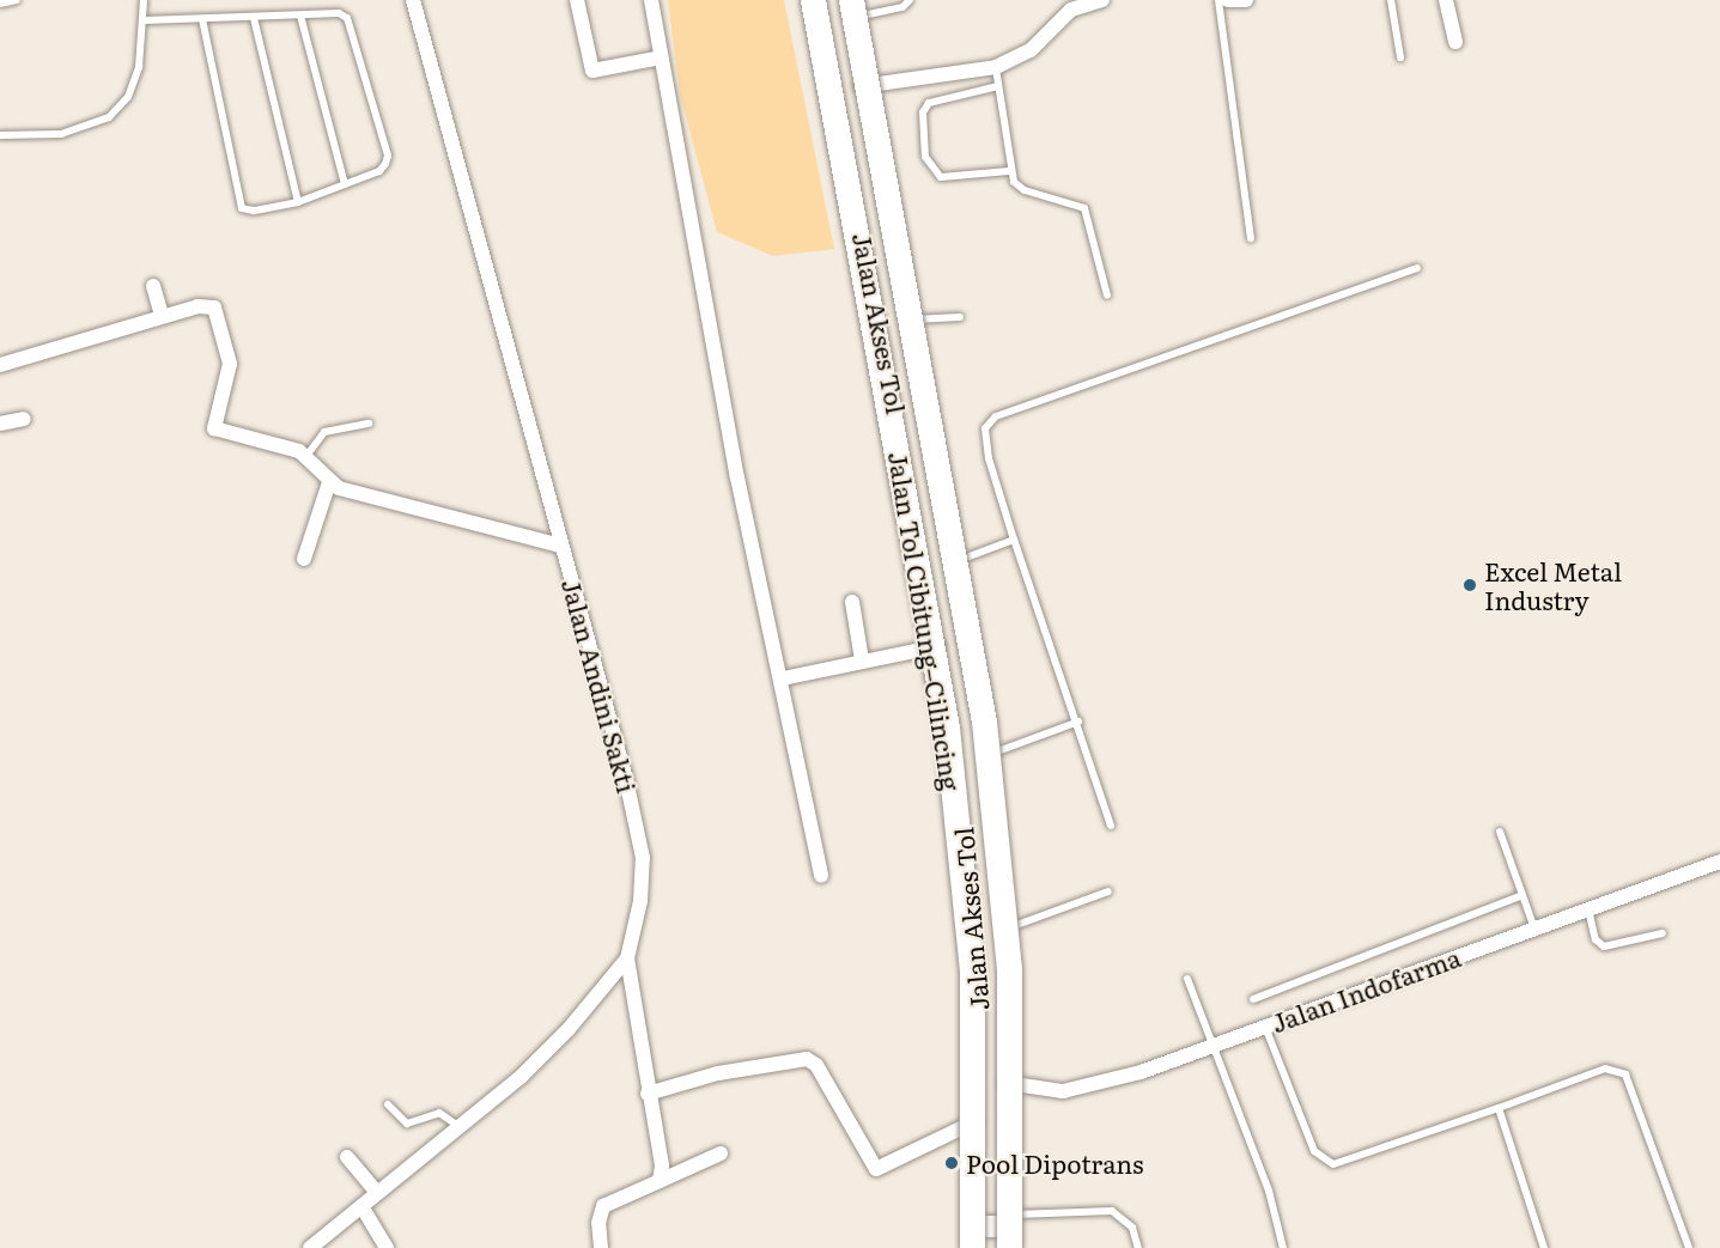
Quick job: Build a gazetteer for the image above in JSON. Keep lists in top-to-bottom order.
{
  "streets": {
    "highway": ["Jalan Tol Cibitung–Cilincing"],
    "main road": ["Jalan Akses Tol"],
    "street": ["Jalan Andini Sakti", "Jalan Indofarma"]
  },
  "crossings": [
    ["Jalan Akses Tol", "Jalan Tol Cibitung–Cilincing"],
    ["Jalan Akses Tol", "Jalan Indofarma"]
  ],
  "places": ["Excel Metal Industry", "Pool Dipotrans"]
}
